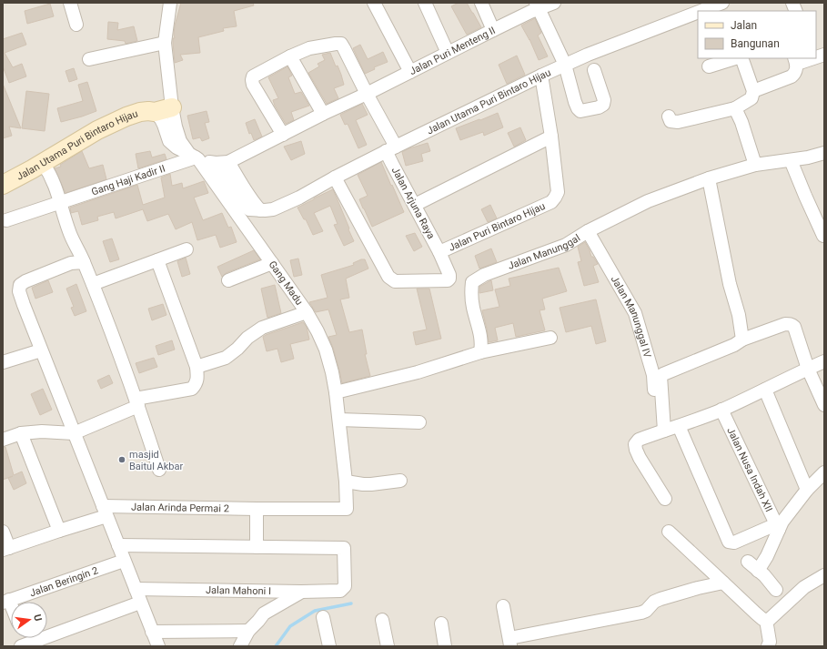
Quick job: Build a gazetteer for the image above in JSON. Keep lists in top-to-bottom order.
{
  "streets": {
    "street": [
      "Jalan Puri Menteng II",
      "Jalan Utama Puri Bintaro Hijau",
      "Gang Haji Kadir II",
      "Jalan Arjuna Raya",
      "Jalan Puri Bintaro Hijau",
      "Jalan Manunggal",
      "Gang Madu",
      "Jalan Manunggal IV",
      "Jalan Nusa Indah XII",
      "Jalan Arinda Permai 2",
      "Jalan Beringin 2",
      "Jalan Mahoni I"
    ]
  },
  "crossings": [
    ["Jalan Puri Menteng II", "Jalan Utama Puri Bintaro Hijau"],
    ["Jalan Puri Menteng II", "Jalan Arjuna Raya"],
    ["Jalan Utama Puri Bintaro Hijau", "Gang Haji Kadir II"],
    ["Jalan Utama Puri Bintaro Hijau", "Jalan Arjuna Raya"],
    ["Jalan Utama Puri Bintaro Hijau", "Jalan Puri Bintaro Hijau"],
    ["Jalan Utama Puri Bintaro Hijau", "Gang Madu"],
    ["Gang Haji Kadir II", "Gang Madu"],
    ["Jalan Arjuna Raya", "Jalan Puri Bintaro Hijau"],
    ["Jalan Manunggal", "Jalan Manunggal IV"],
    ["Gang Madu", "Jalan Arinda Permai 2"]
  ],
  "places": ["masjid Baitul Akbar"],
  "legend": ["Jalan", "Bangunan"],
  "north": "right"
}
